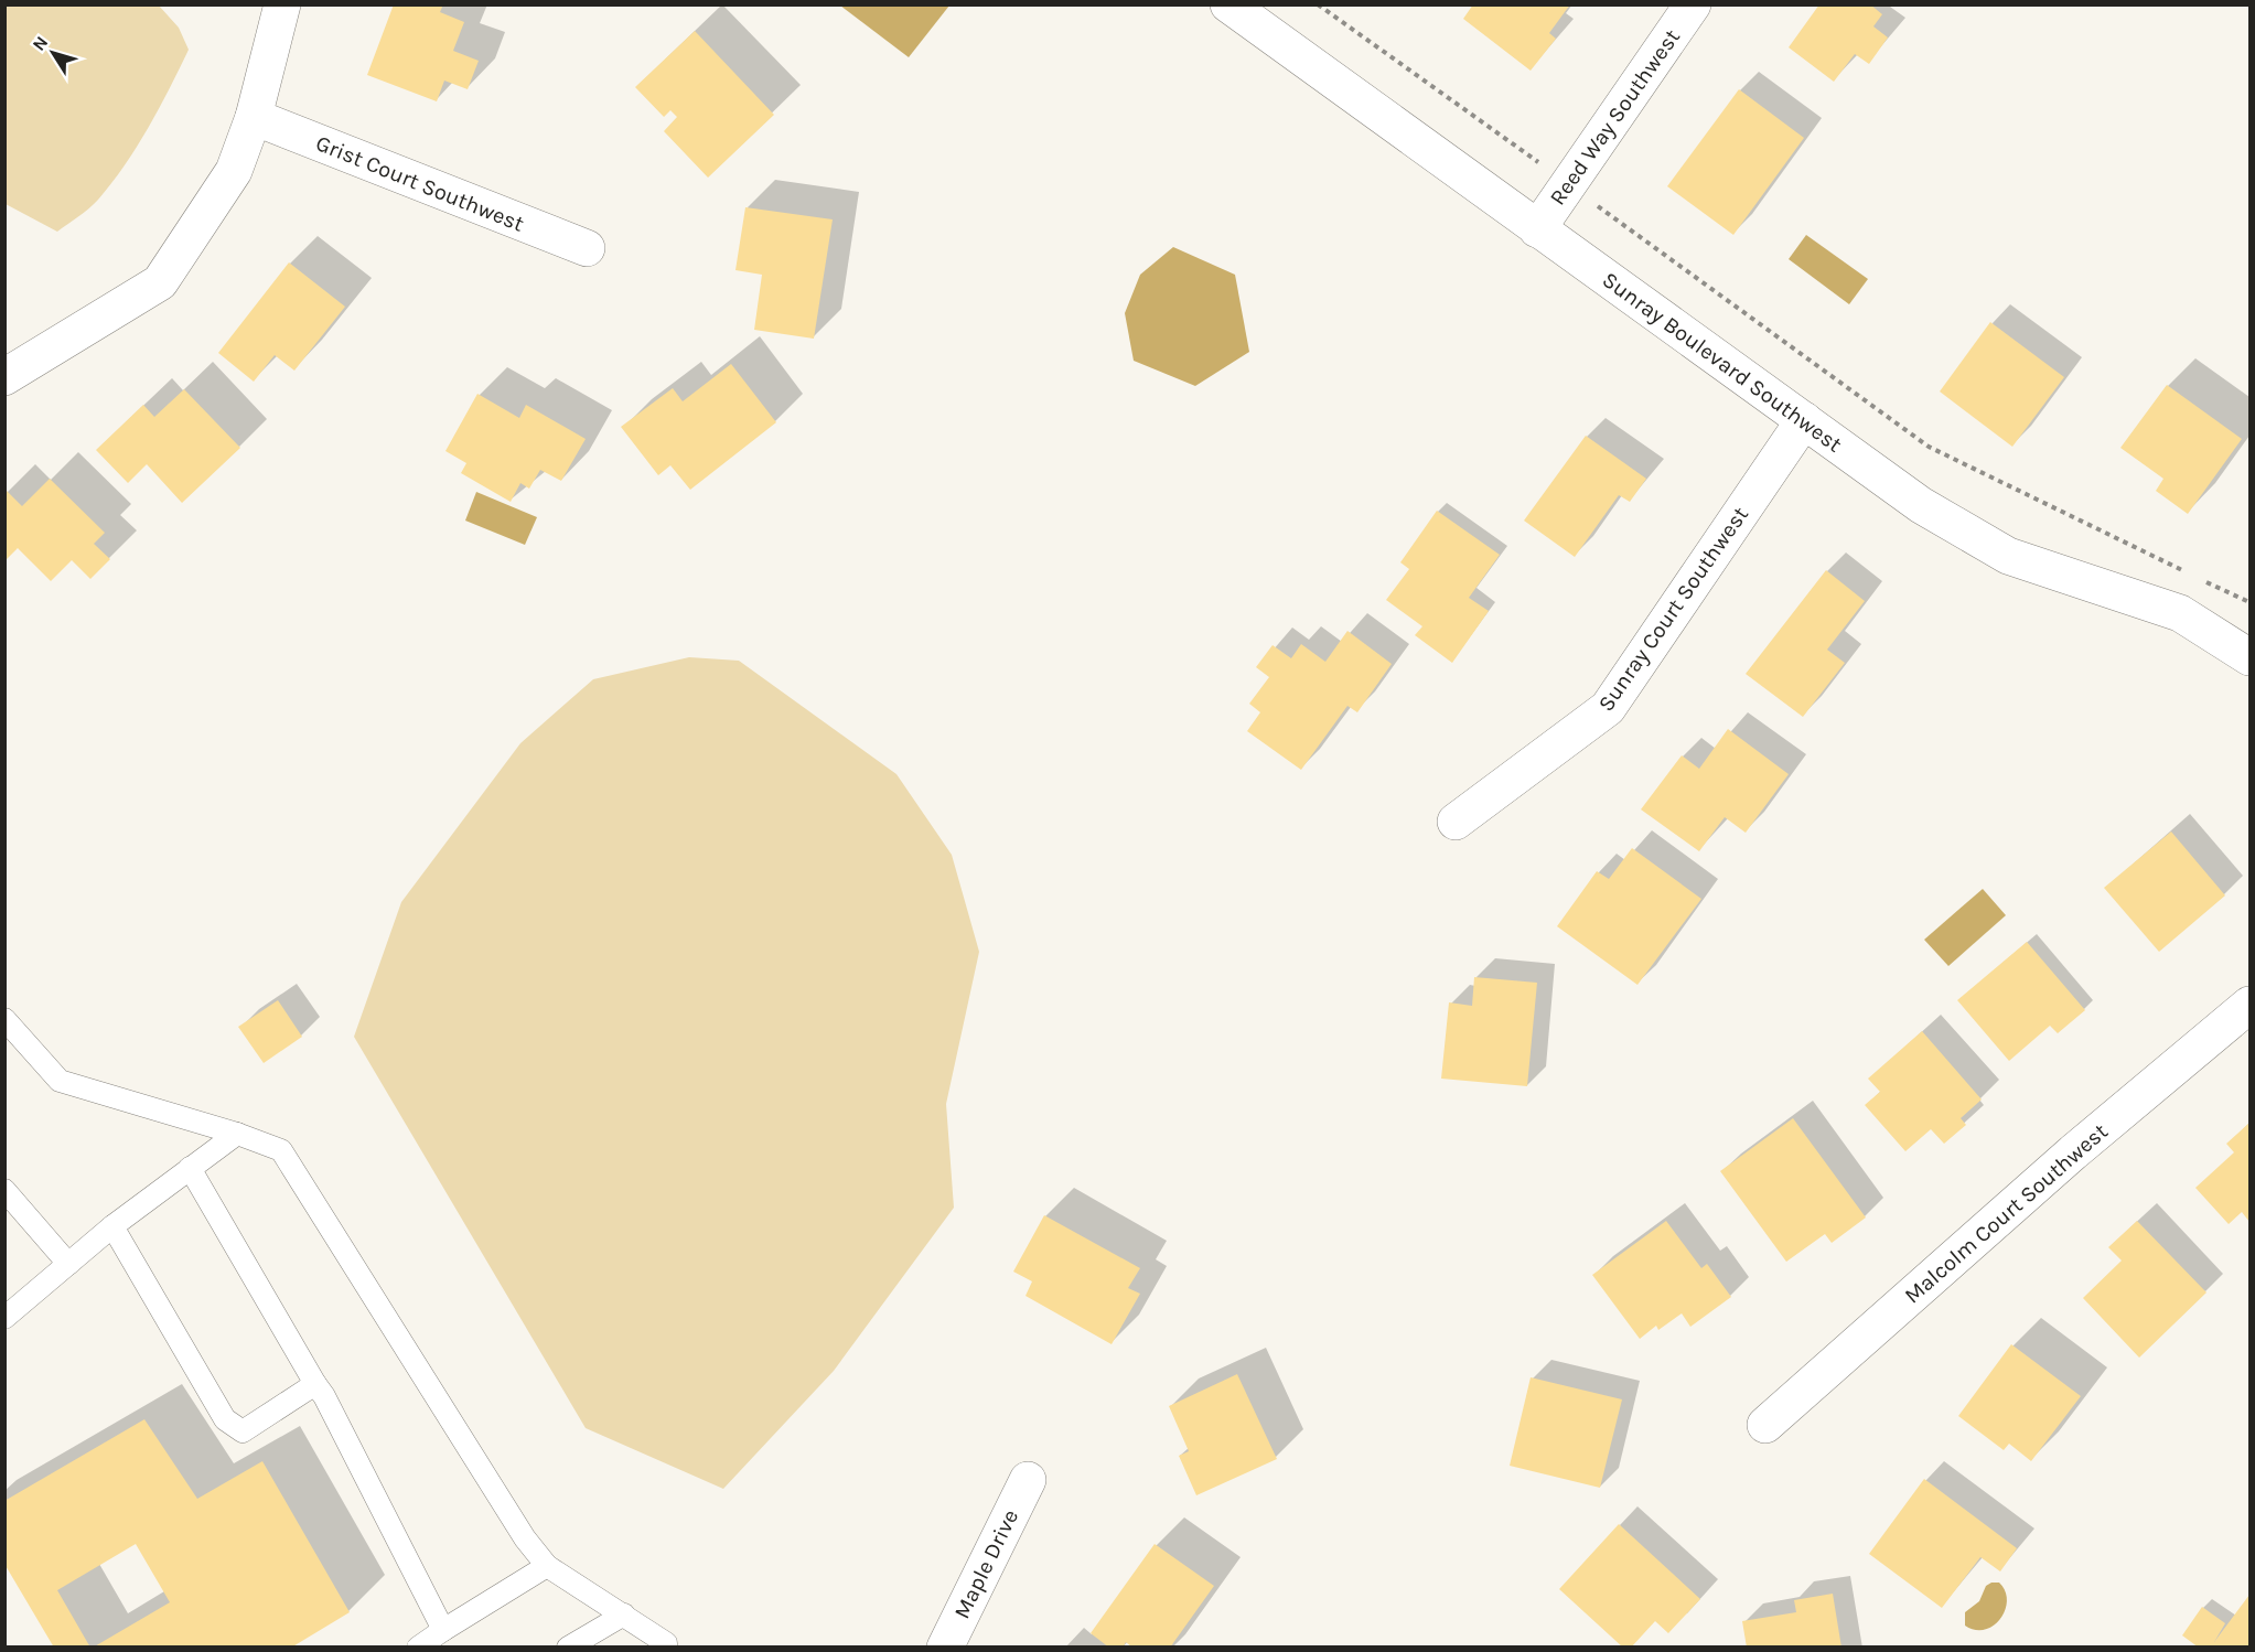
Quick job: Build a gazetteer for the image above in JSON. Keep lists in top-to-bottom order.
{
  "streets": {
    "street": [
      "Reed Way Southwest",
      "Grist Court Southwest",
      "Sunray Boulevard Southwest",
      "Sunray Court Southwest",
      "Malcolm Court Southwest",
      "Maple Drive"
    ]
  },
  "crossings": [
    ["Reed Way Southwest", "Sunray Boulevard Southwest"],
    ["Sunray Boulevard Southwest", "Sunray Court Southwest"]
  ],
  "north": "top left"
}
